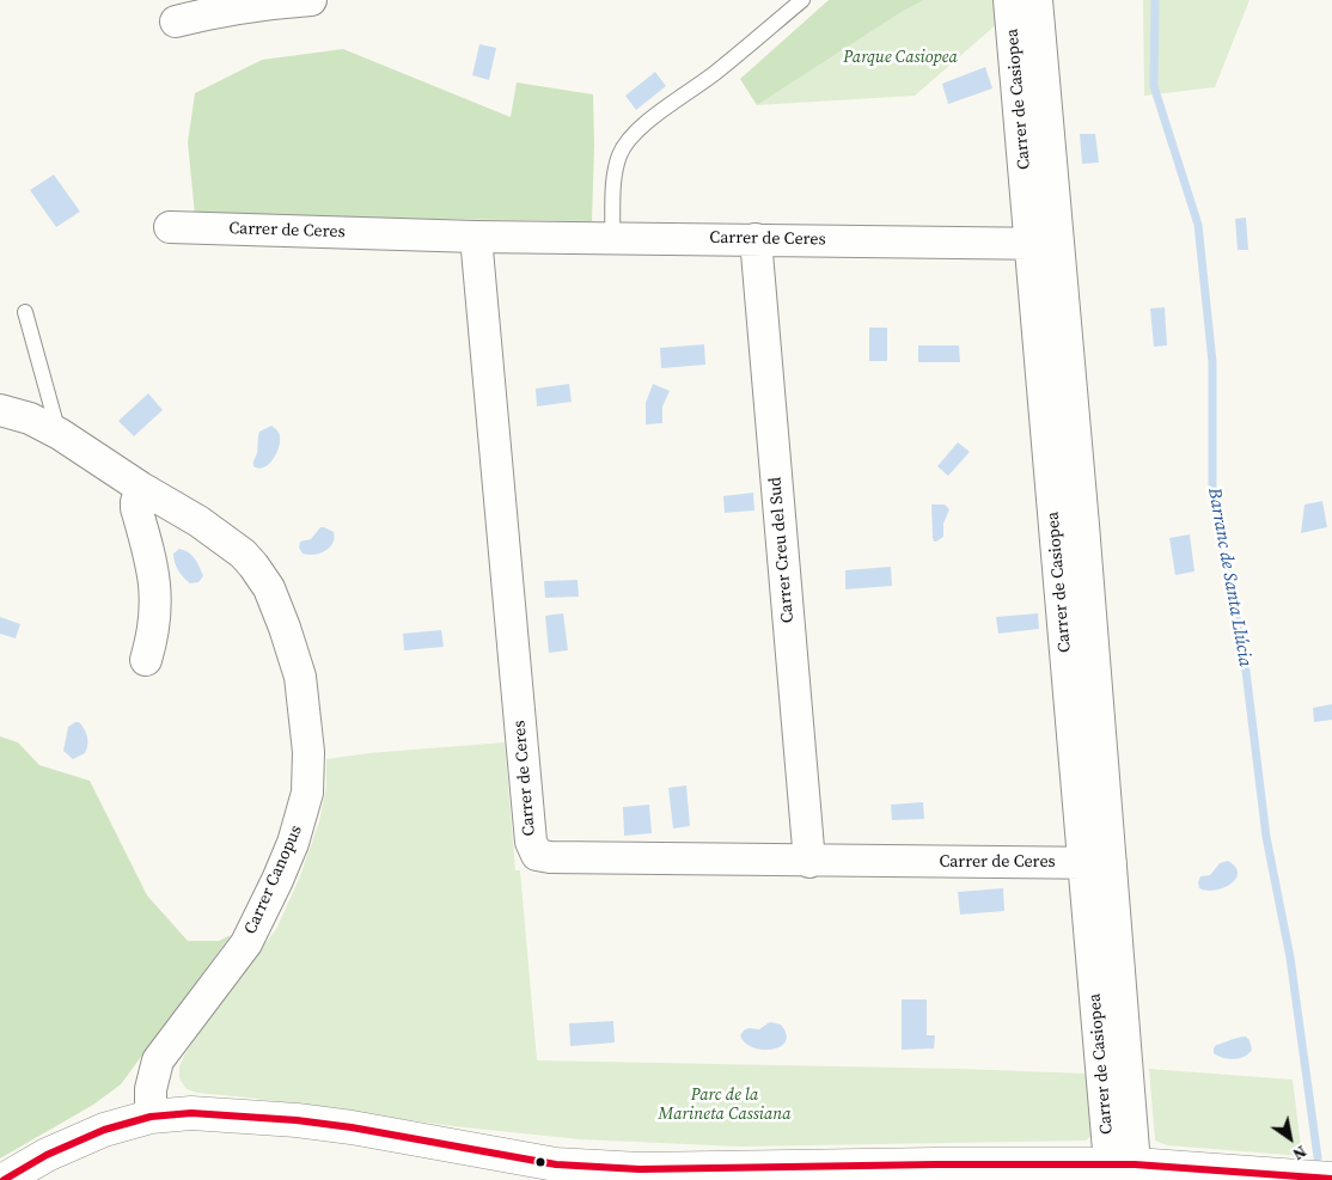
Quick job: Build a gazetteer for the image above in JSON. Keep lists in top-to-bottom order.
{
  "streets": {
    "street": [
      "Carrer de Casiopea",
      "Carrer de Ceres",
      "Carrer Creu del Sud",
      "Carrer Canopus"
    ]
  },
  "crossings": [
    ["Carrer de Casiopea", "Carrer de Ceres"],
    ["Carrer de Ceres", "Carrer Creu del Sud"]
  ],
  "water": ["Barranc de Santa Llúcia"],
  "parks": ["Parque Casiopea", "Parc de la Marineta Cassiana"],
  "north": "bottom right"
}
